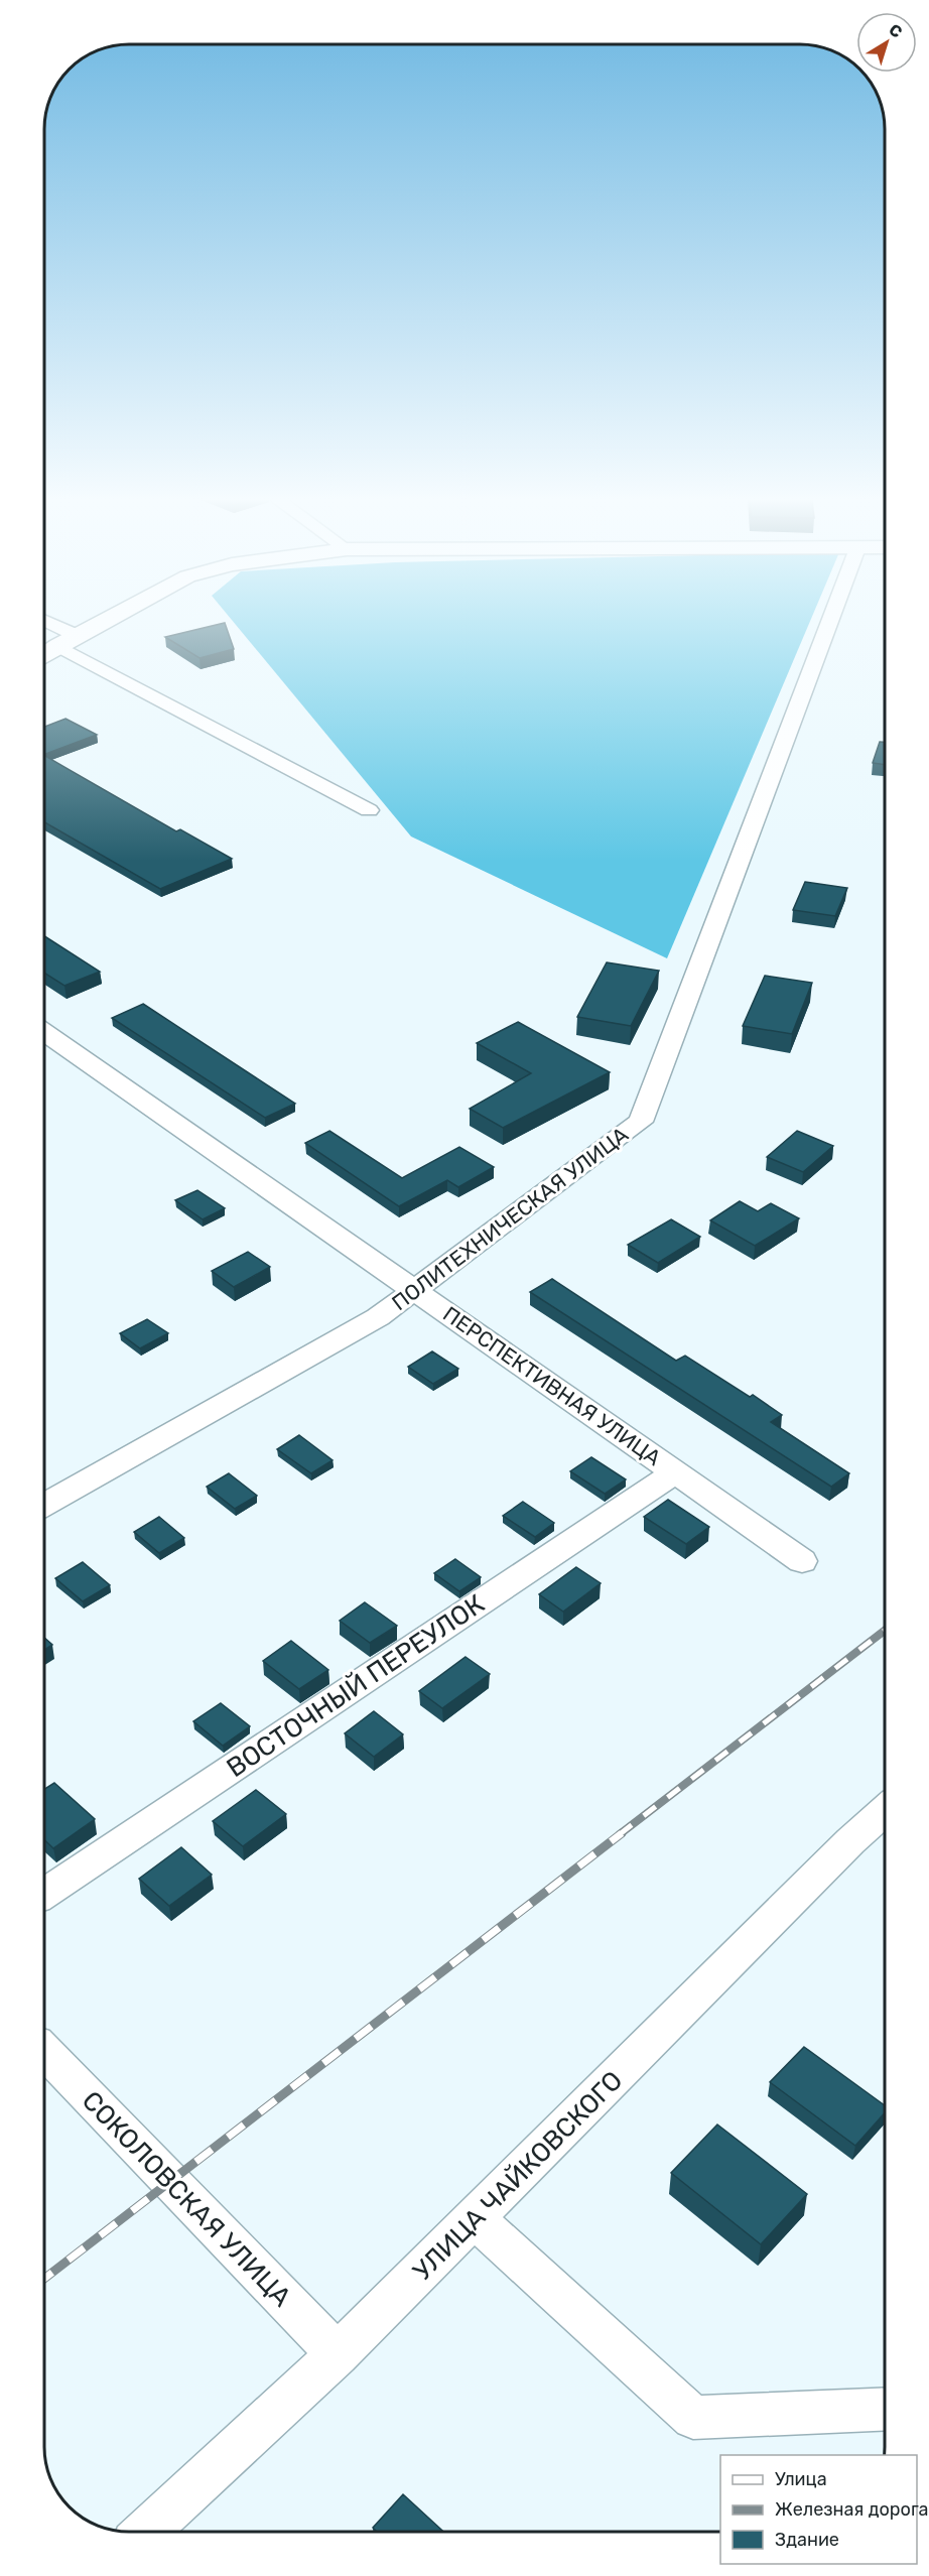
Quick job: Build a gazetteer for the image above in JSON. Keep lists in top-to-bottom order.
{
  "streets": {
    "street": [
      "ПОЛИТЕХНИЧЕСКАЯ УЛИЦА",
      "ПЕРСПЕКТИВНАЯ УЛИЦА",
      "ВОСТОЧНЫЙ ПЕРЕУЛОК",
      "УЛИЦА ЧАЙКОВСКОГО",
      "СОКОЛОВСКАЯ УЛИЦА"
    ]
  },
  "crossings": [
    ["ПОЛИТЕХНИЧЕСКАЯ УЛИЦА", "ПЕРСПЕКТИВНАЯ УЛИЦА"],
    ["ПЕРСПЕКТИВНАЯ УЛИЦА", "ВОСТОЧНЫЙ ПЕРЕУЛОК"],
    ["УЛИЦА ЧАЙКОВСКОГО", "СОКОЛОВСКАЯ УЛИЦА"]
  ],
  "legend": ["Улица", "Железная дорога", "Здание"],
  "north": "top right"
}
